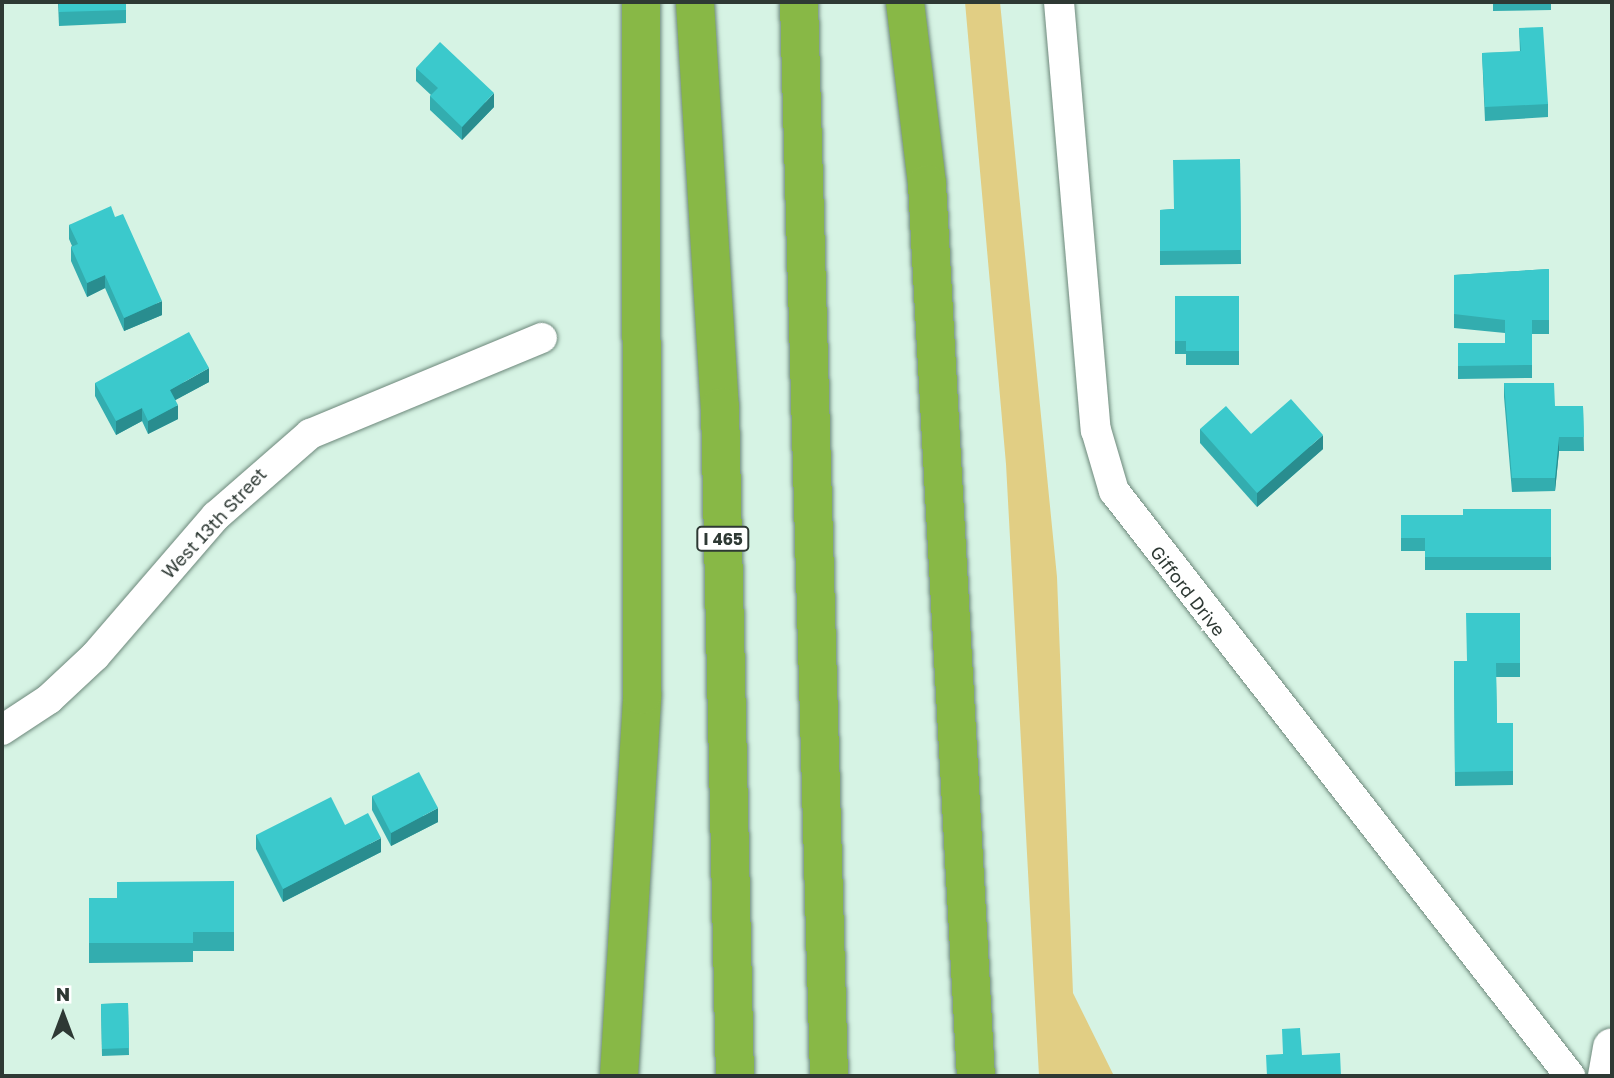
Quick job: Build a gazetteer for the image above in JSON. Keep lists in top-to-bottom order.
{
  "streets": {
    "highway": ["I 465"],
    "street": ["West 13th Street", "Gifford Drive"]
  },
  "north": "top"
}
